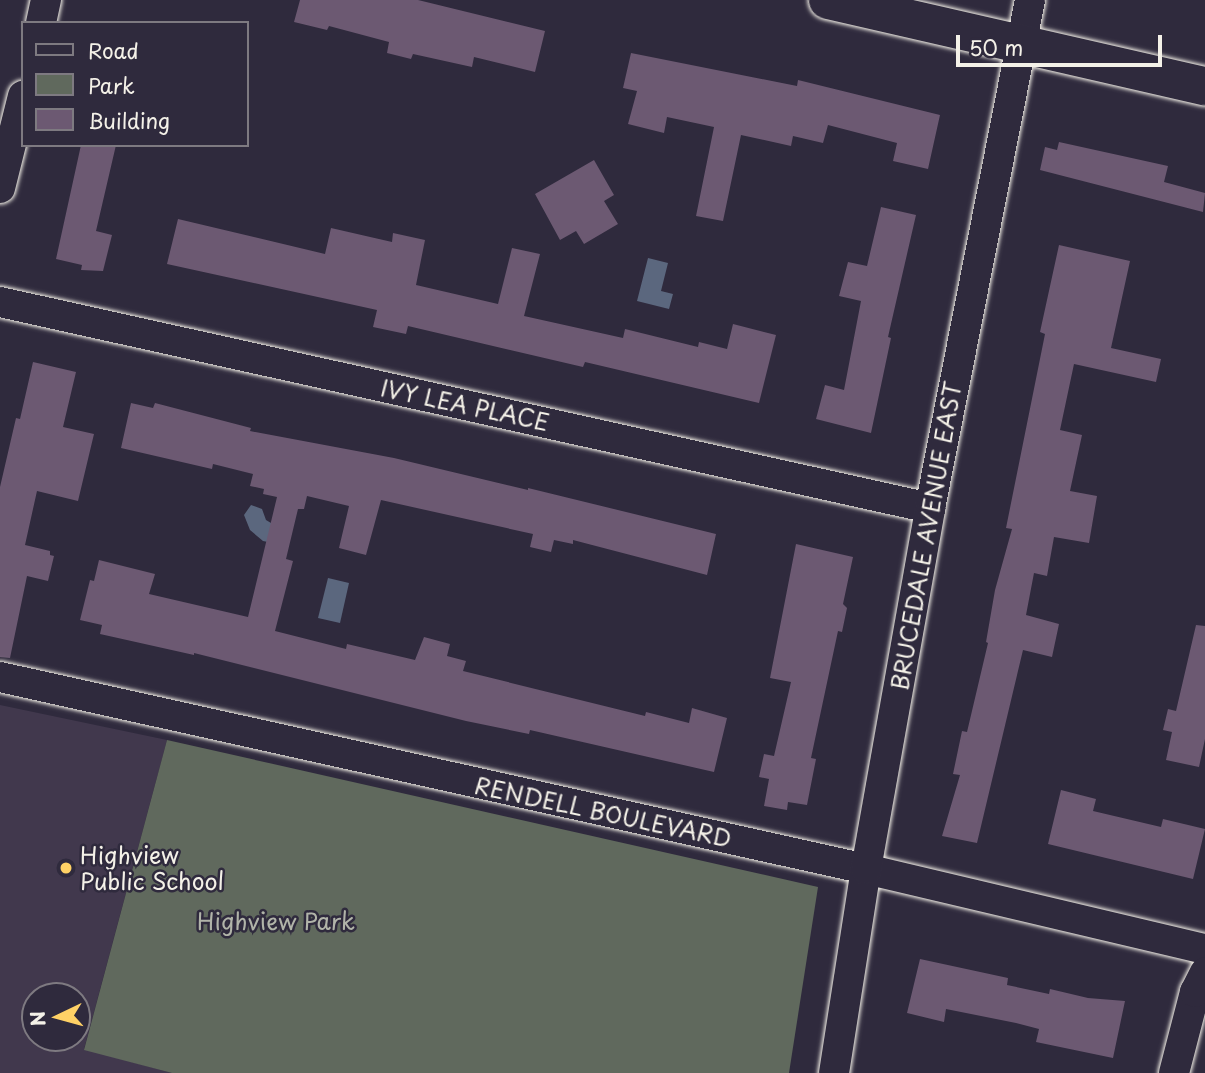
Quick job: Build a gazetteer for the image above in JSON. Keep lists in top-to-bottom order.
{
  "streets": {
    "street": ["IVY LEA PLACE", "BRUCEDALE AVENUE EAST", "RENDELL BOULEVARD"]
  },
  "crossings": [
    ["IVY LEA PLACE", "BRUCEDALE AVENUE EAST"],
    ["BRUCEDALE AVENUE EAST", "RENDELL BOULEVARD"]
  ],
  "parks": ["Highview Park"],
  "places": ["Highview Public School"],
  "legend": ["Road", "Park", "Building"],
  "scale_bar": "50 m",
  "north": "left"
}
